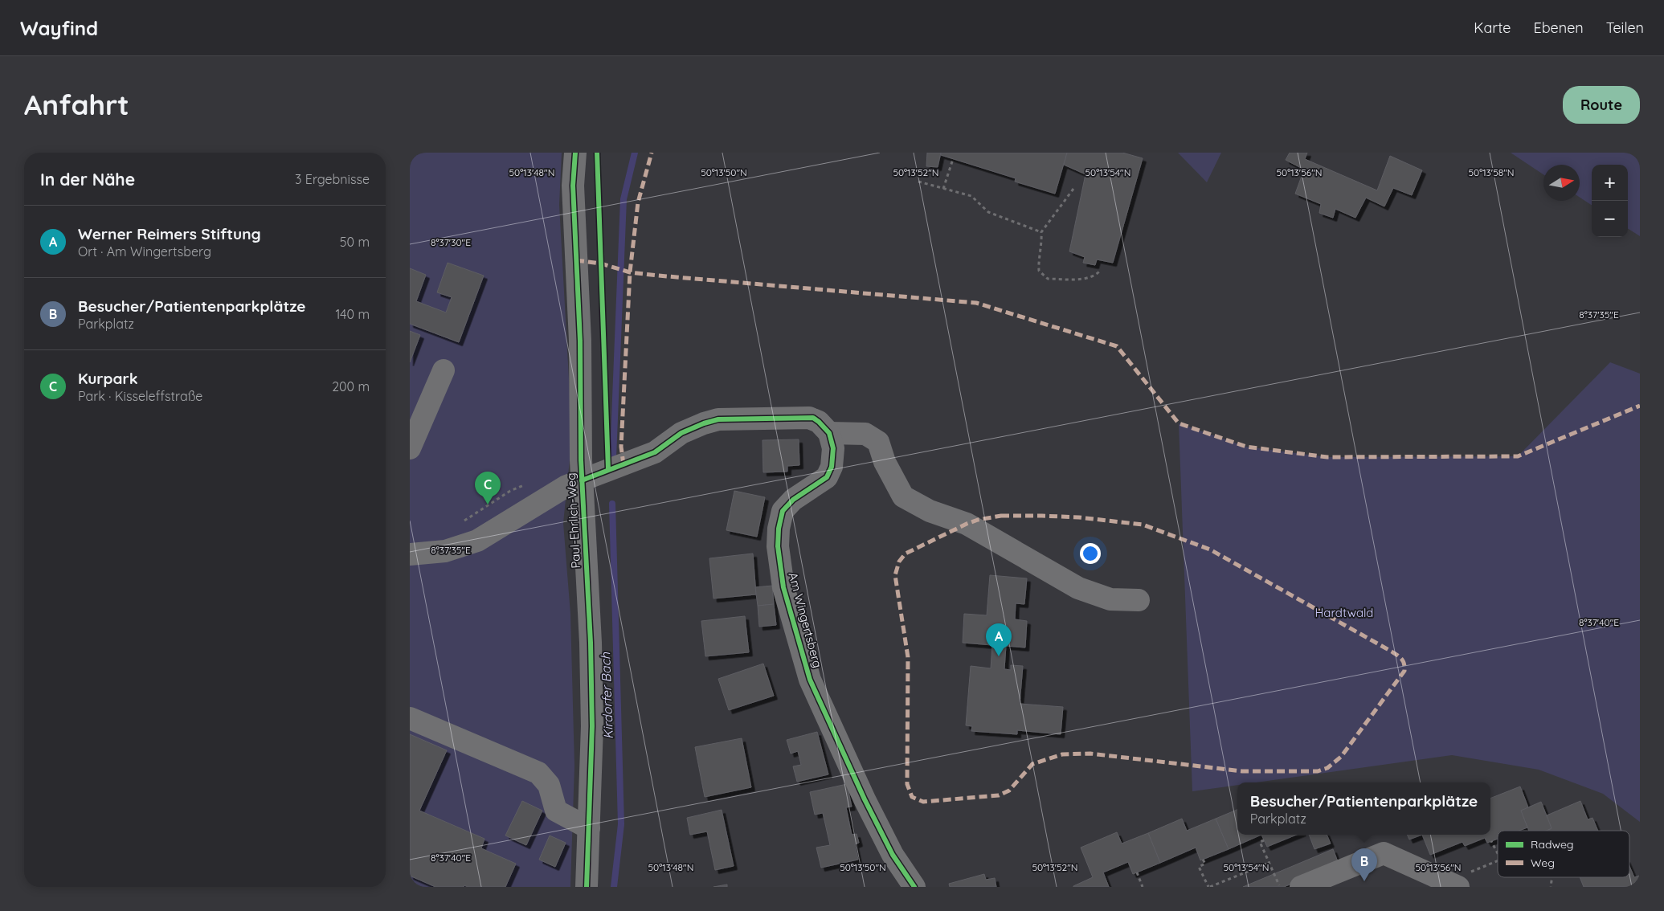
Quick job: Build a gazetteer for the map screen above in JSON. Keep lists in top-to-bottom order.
{
  "streets": {
    "street": ["Paul-Ehrlich-Weg", "Am Wingertsberg"]
  },
  "water": ["Kirdorfer Bach"],
  "parks": ["Hardtwald"],
  "legend": ["Radweg", "Weg"],
  "north": "right",
  "page": {
    "header": "Wayfind",
    "nav": ["Karte", "Ebenen", "Teilen"],
    "buttons": "Route",
    "title": "Anfahrt",
    "heading": ["In der Nähe", "3 Ergebnisse"],
    "map_buttons": ["+", "−"],
    "list": [
      {
        "mark": "A",
        "name": "Werner Reimers Stiftung",
        "note": "Ort · Am Wingertsberg",
        "value": "50 m"
      },
      {
        "mark": "B",
        "name": "Besucher/Patientenparkplätze",
        "note": "Parkplatz",
        "value": "140 m"
      },
      {
        "mark": "C",
        "name": "Kurpark",
        "note": "Park · Kisseleffstraße",
        "value": "200 m"
      }
    ],
    "pins": ["C", "A", "B"],
    "popup": ["Besucher/Patientenparkplätze", "Parkplatz"]
  },
  "coordinates": [
    "50°13'48\"N",
    "50°13'50\"N",
    "50°13'52\"N",
    "50°13'54\"N",
    "50°13'56\"N",
    "50°13'58\"N",
    "8°37'30\"E",
    "8°37'35\"E",
    "8°37'40\"E"
  ]
}
